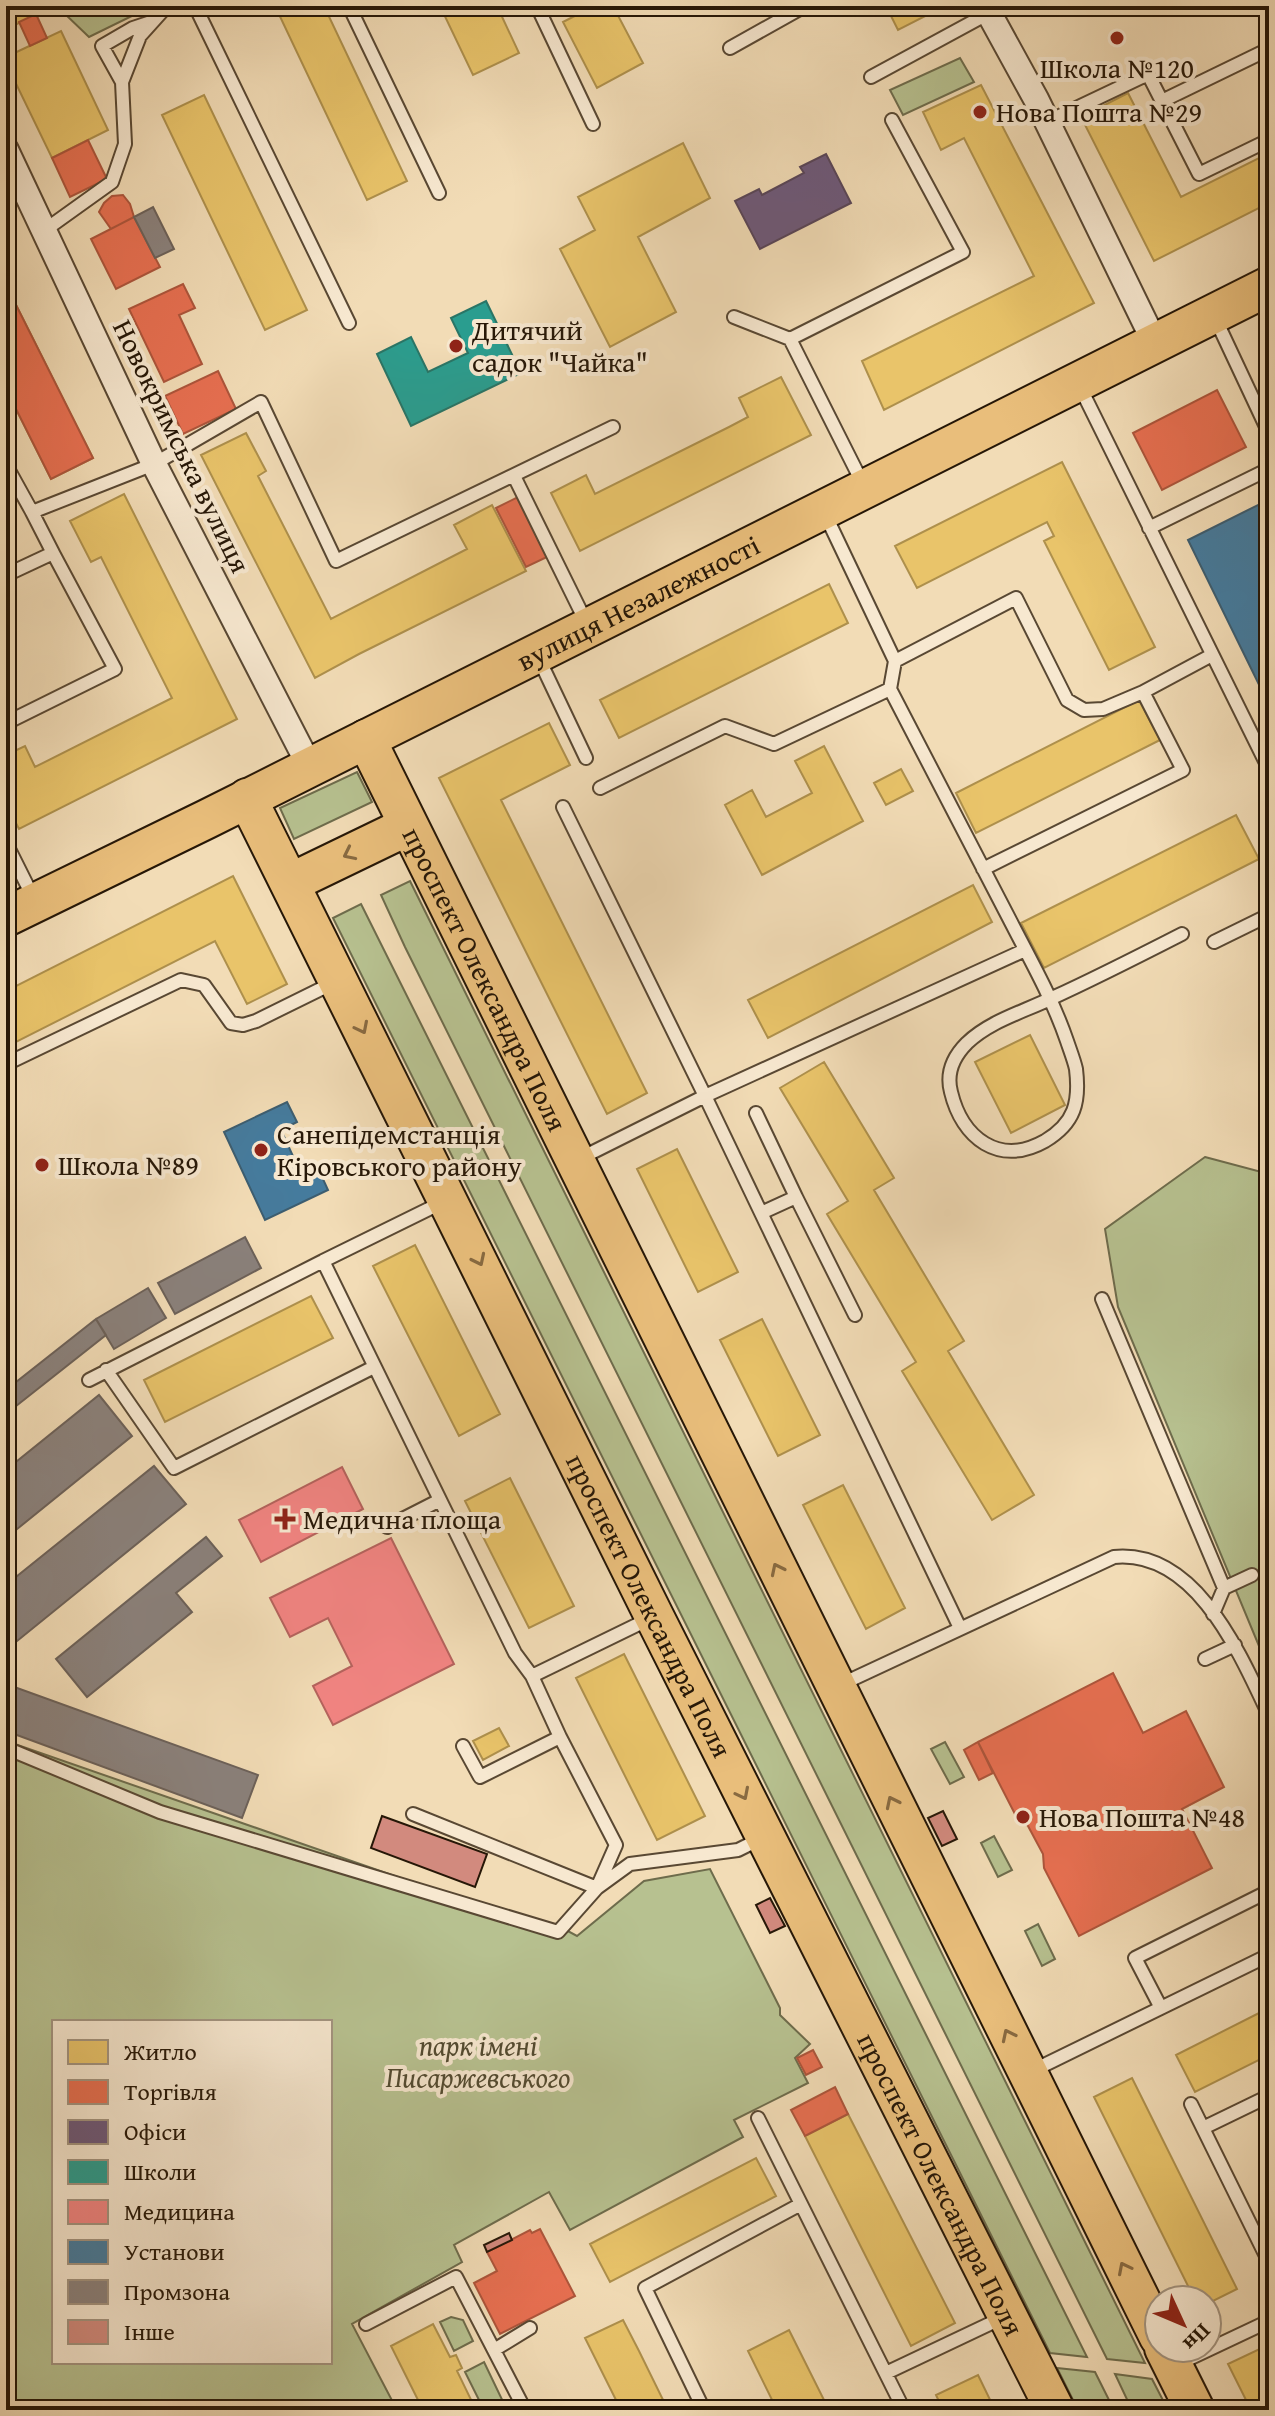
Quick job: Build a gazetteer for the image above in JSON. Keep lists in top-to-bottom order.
{
  "streets": {
    "main road": ["вулиця Незалежності", "проспект Олександра Поля"],
    "street": ["Новокримська вулиця"]
  },
  "crossings": [
    ["Новокримська вулиця", "вулиця Незалежності"],
    ["вулиця Незалежності", "проспект Олександра Поля"]
  ],
  "parks": ["парк імені Писаржевського"],
  "places": {
    "other": [
      "Школа №120",
      "Нова Пошта №29",
      "Дитячий садок \"Чайка\"",
      "Санепідемстанція Кіровського району",
      "Школа №89",
      "Нова Пошта №48"
    ],
    "health": ["Медична площа"]
  },
  "legend": [
    "Житло",
    "Торгівля",
    "Офіси",
    "Школи",
    "Медицина",
    "Установи",
    "Промзона",
    "Інше"
  ],
  "north": "bottom right"
}
